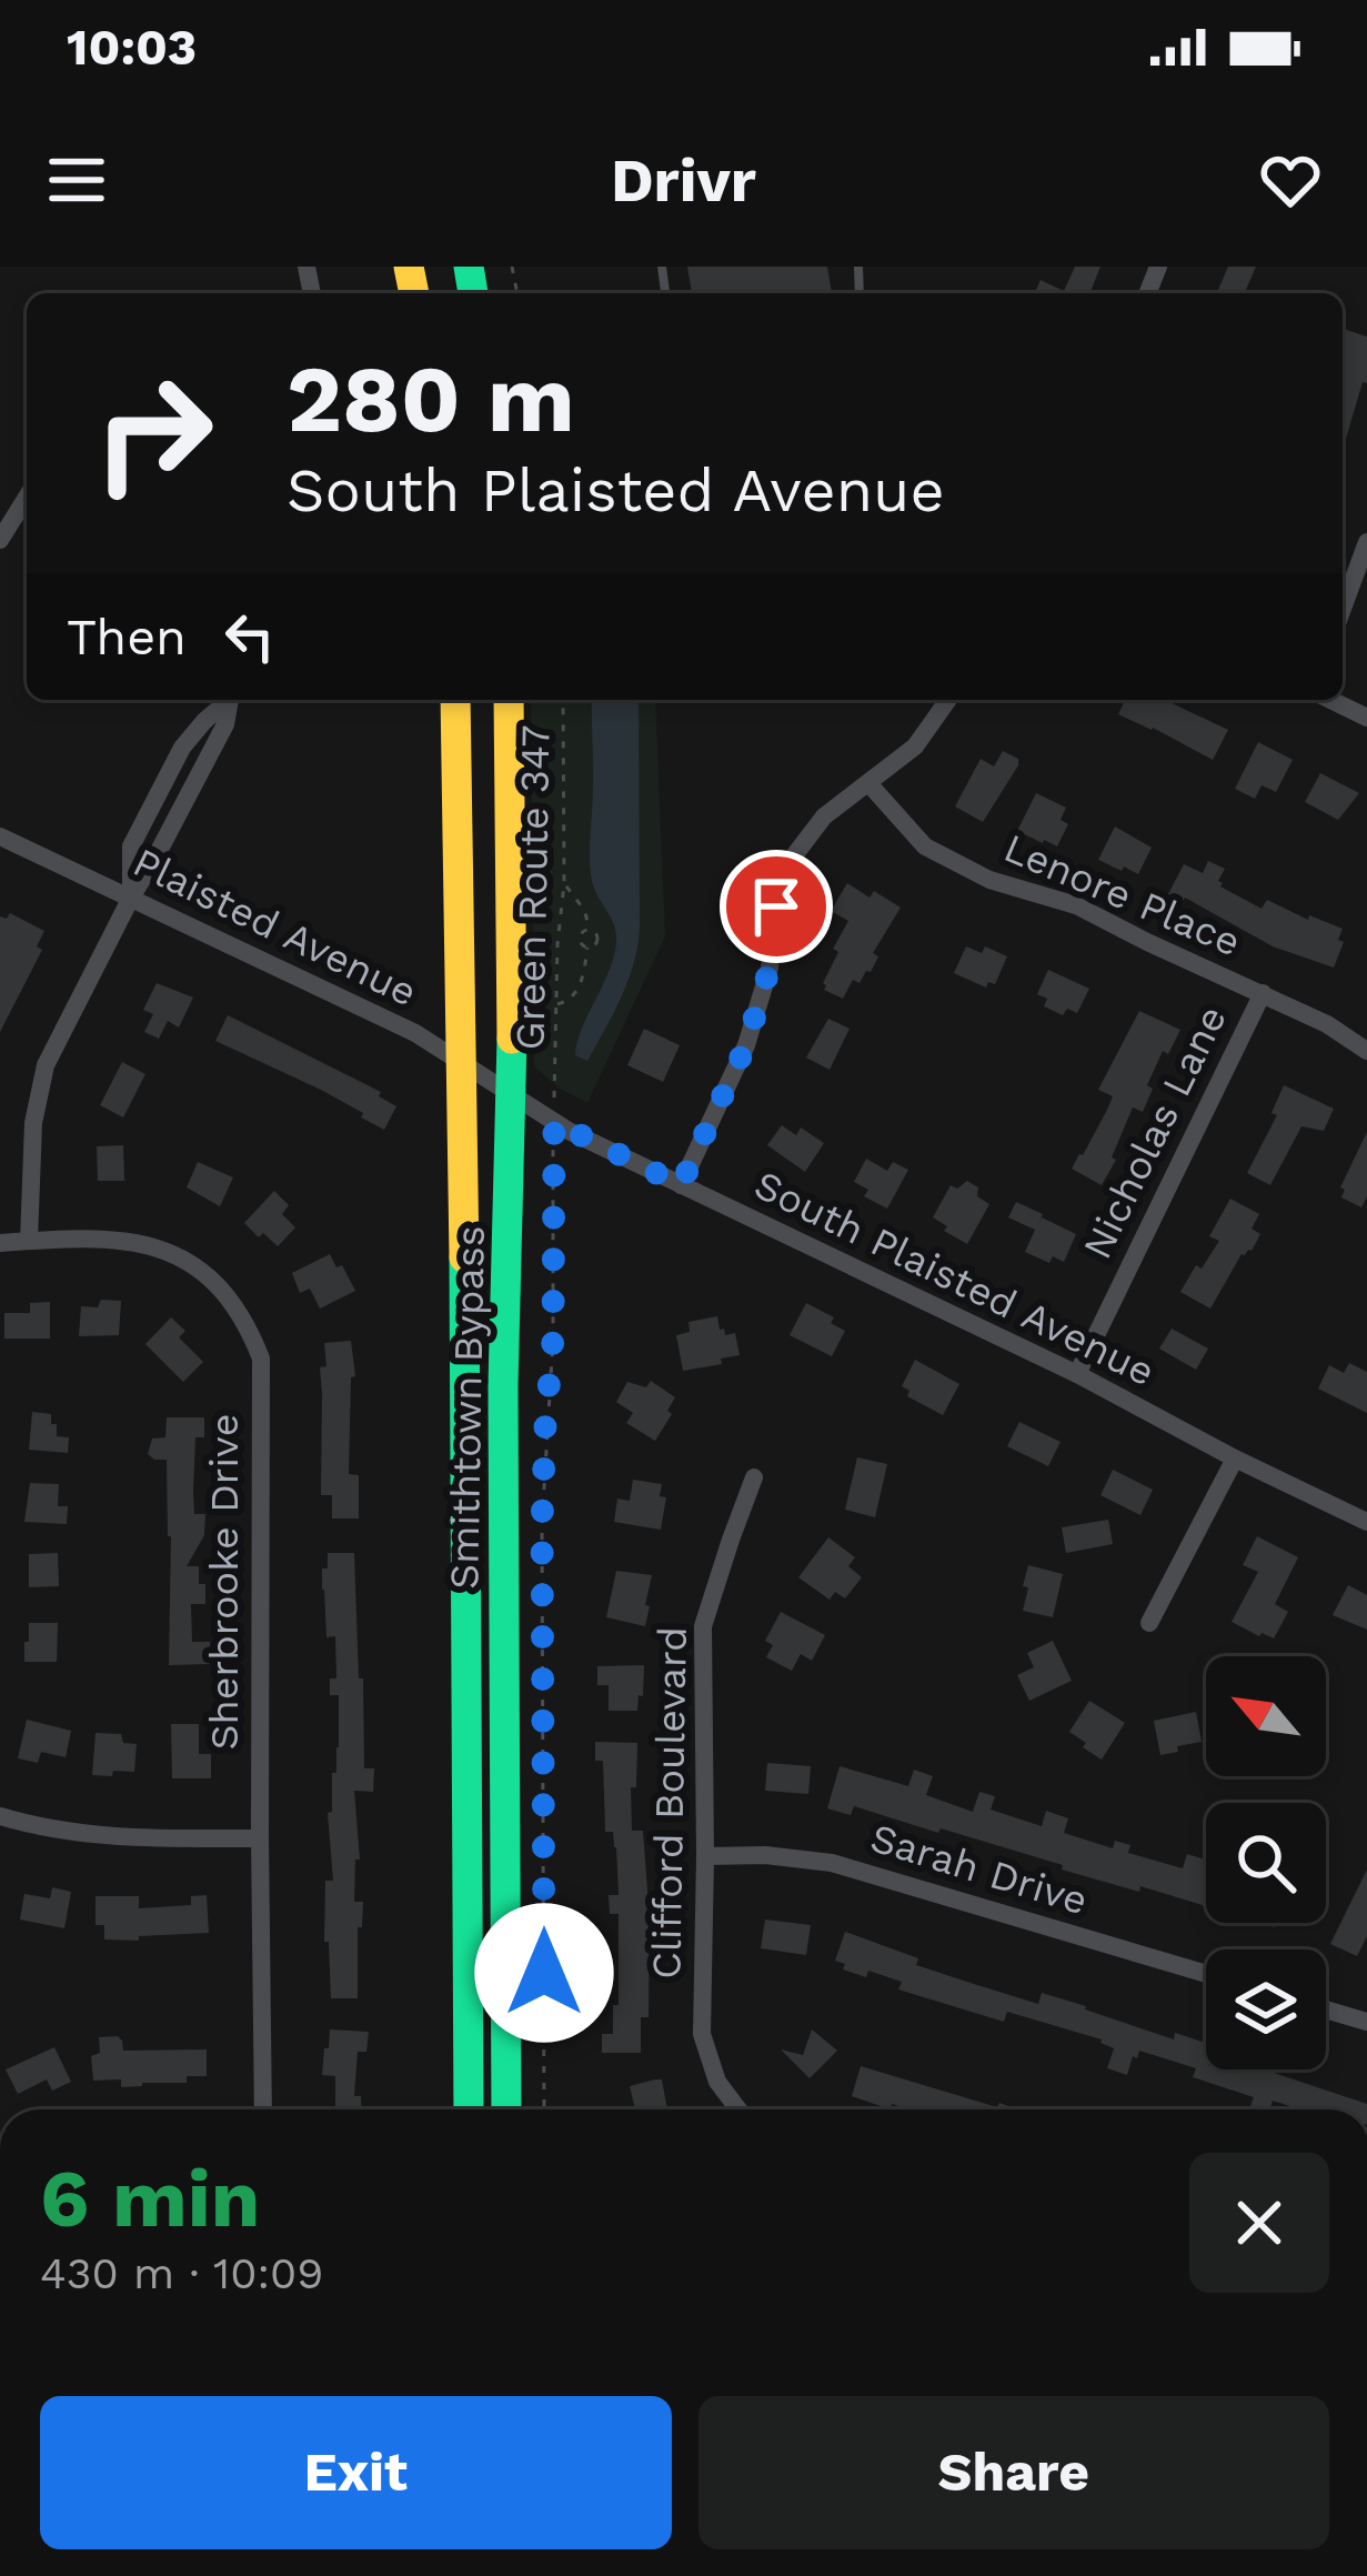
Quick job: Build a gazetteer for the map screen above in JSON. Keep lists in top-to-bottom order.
{
  "streets": {
    "highway": ["Smithtown Bypass"],
    "street": [
      "Lenore Place",
      "Plaisted Avenue",
      "Nicholas Lane",
      "South Plaisted Avenue",
      "Sherbrooke Drive",
      "Clifford Boulevard",
      "Sarah Drive"
    ],
    "path": ["Green Route 347"]
  },
  "crossings": [
    ["Green Route 347", "South Plaisted Avenue"],
    ["Lenore Place", "Nicholas Lane"],
    ["Plaisted Avenue", "South Plaisted Avenue"],
    ["Plaisted Avenue", "Smithtown Bypass"],
    ["Nicholas Lane", "South Plaisted Avenue"],
    ["South Plaisted Avenue", "Smithtown Bypass"],
    ["Clifford Boulevard", "Sarah Drive"]
  ],
  "north": "top left",
  "page": {
    "status": "10:03",
    "header": "Drivr",
    "turn": ["280 m", "South Plaisted Avenue"],
    "then": "Then",
    "heading": ["6 min", "430 m · 10:09"],
    "buttons": ["Exit", "Share"]
  }
}
